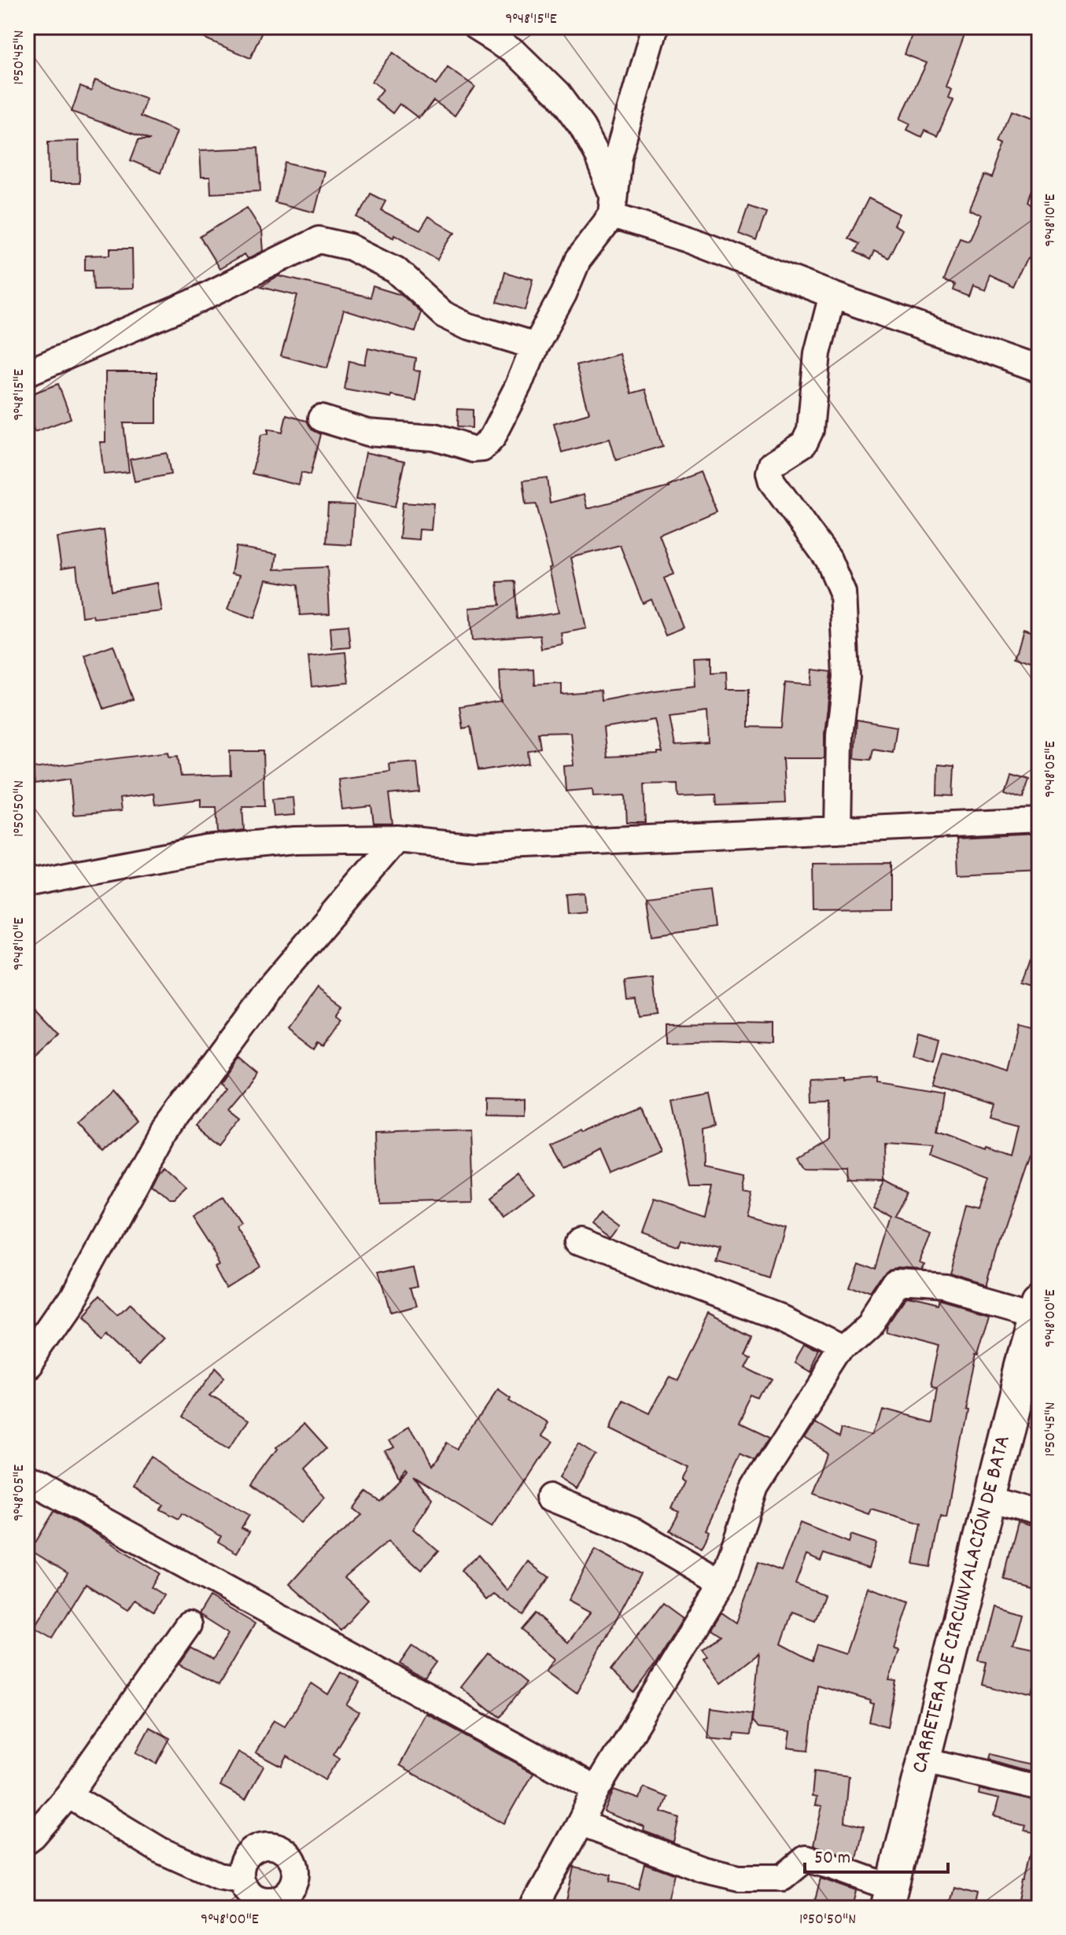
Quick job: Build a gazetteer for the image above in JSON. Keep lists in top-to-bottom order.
{
  "streets": {
    "main road": ["CARRETERA DE CIRCUNVALACIÓN DE BATA"]
  },
  "scale_bar": "50 m",
  "coordinates": [
    "9°48'15\"E",
    "1°50'45\"N",
    "9°48'10\"E",
    "9°48'05\"E",
    "1°50'50\"N",
    "9°48'00\"E"
  ]
}
